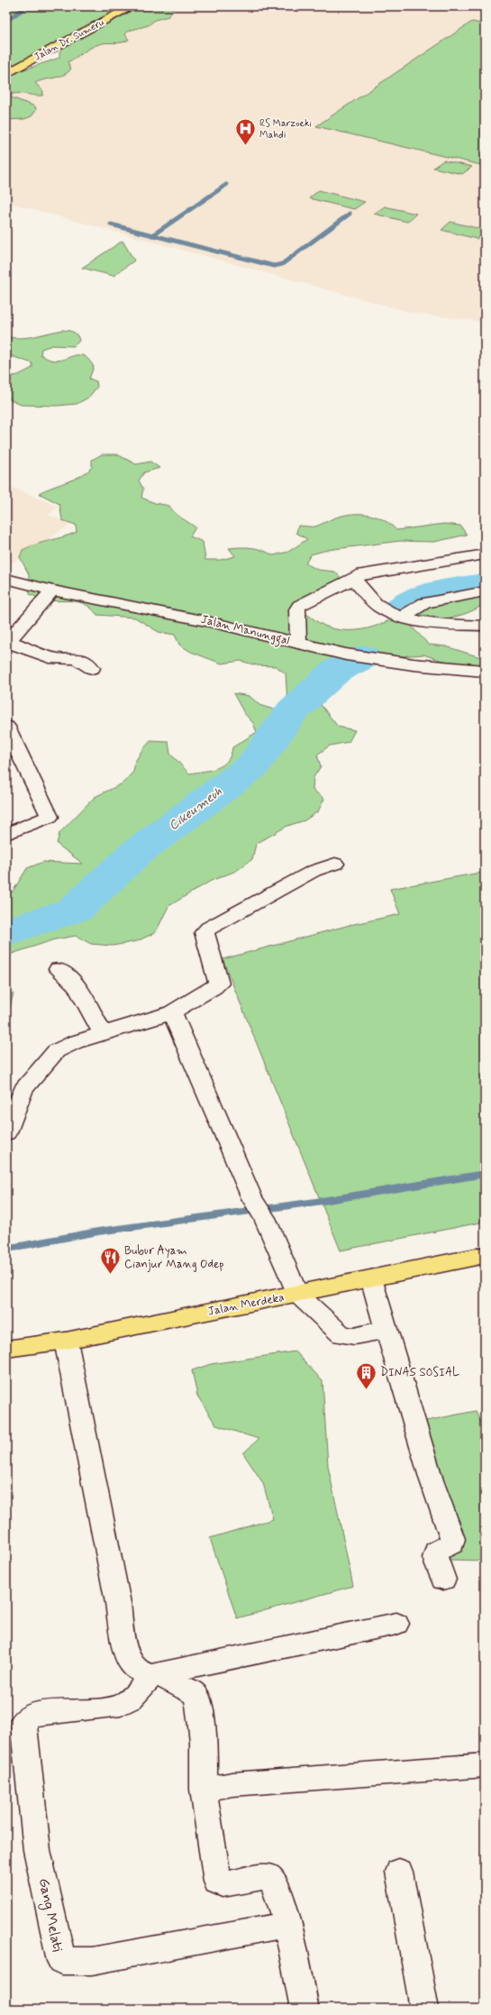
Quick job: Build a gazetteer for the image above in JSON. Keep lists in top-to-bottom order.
{
  "streets": {
    "main road": ["Jalan Dr. Sumeru", "Jalan Merdeka"],
    "street": ["Jalan Manunggal", "Gang Melati"]
  },
  "water": ["Cikeumeuh"],
  "places": {
    "hospital": ["RS Marzoeki Mahdi"],
    "restaurant": ["Bubur Ayam Cianjur Mang Odep"],
    "building": ["DINAS SOSIAL"]
  }
}
